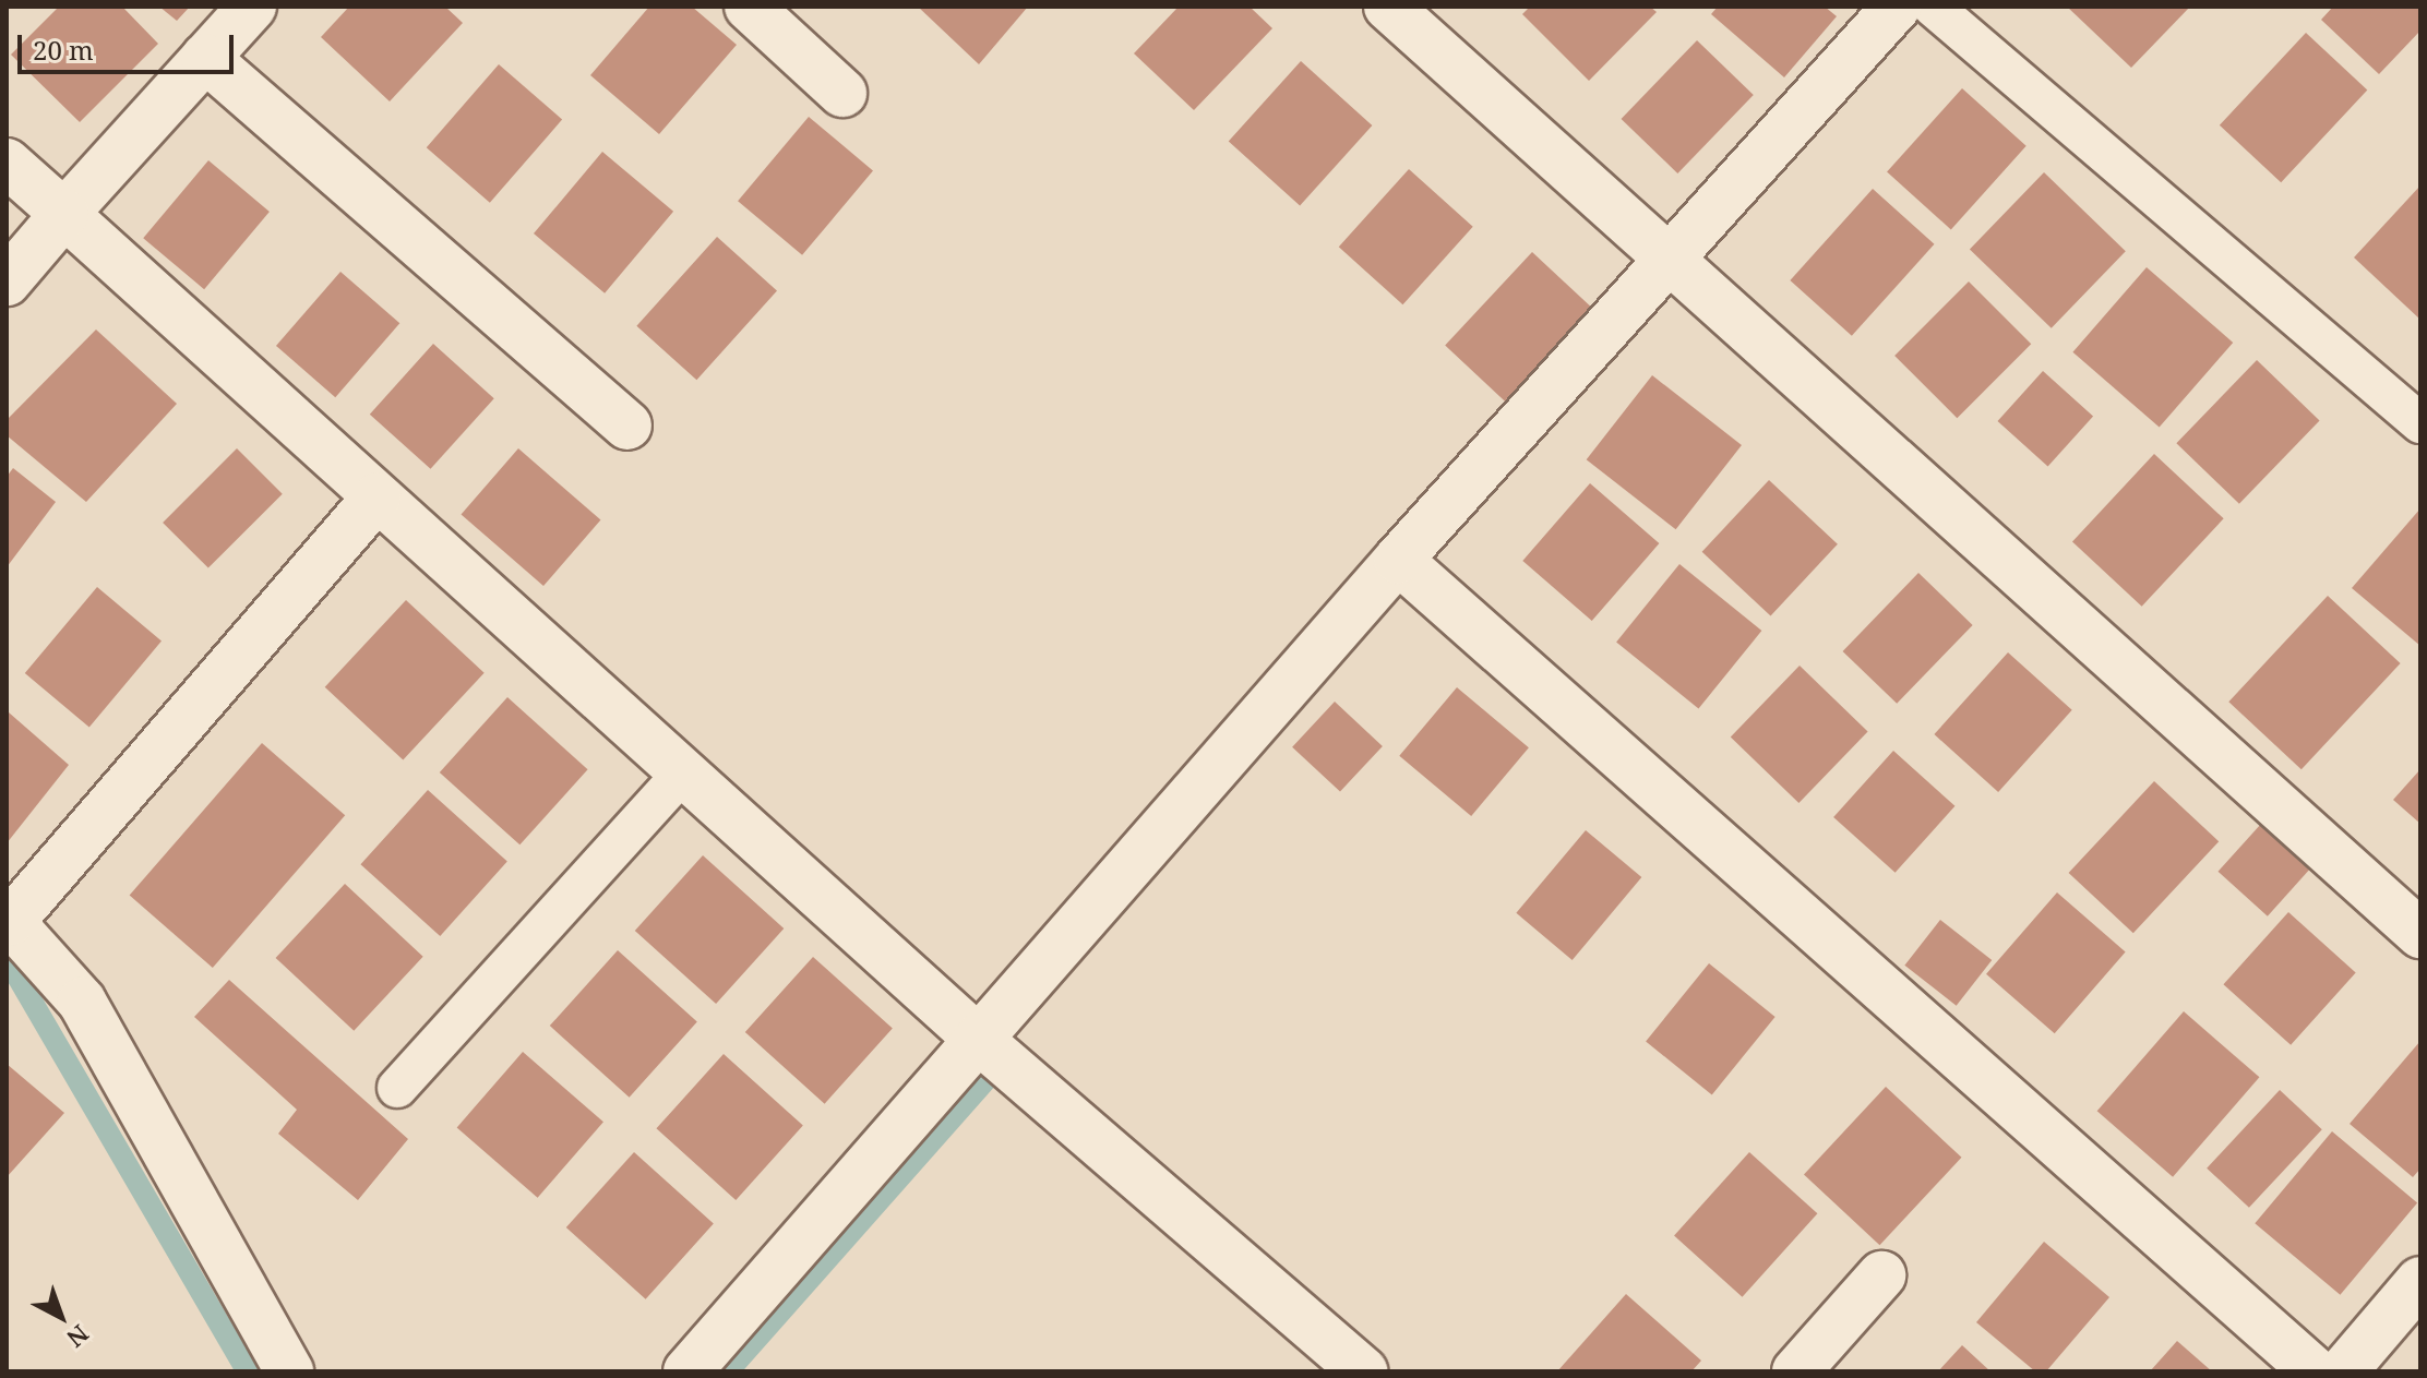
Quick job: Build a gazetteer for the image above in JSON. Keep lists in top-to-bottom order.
{
  "scale_bar": "20 m",
  "north": "bottom right"
}
